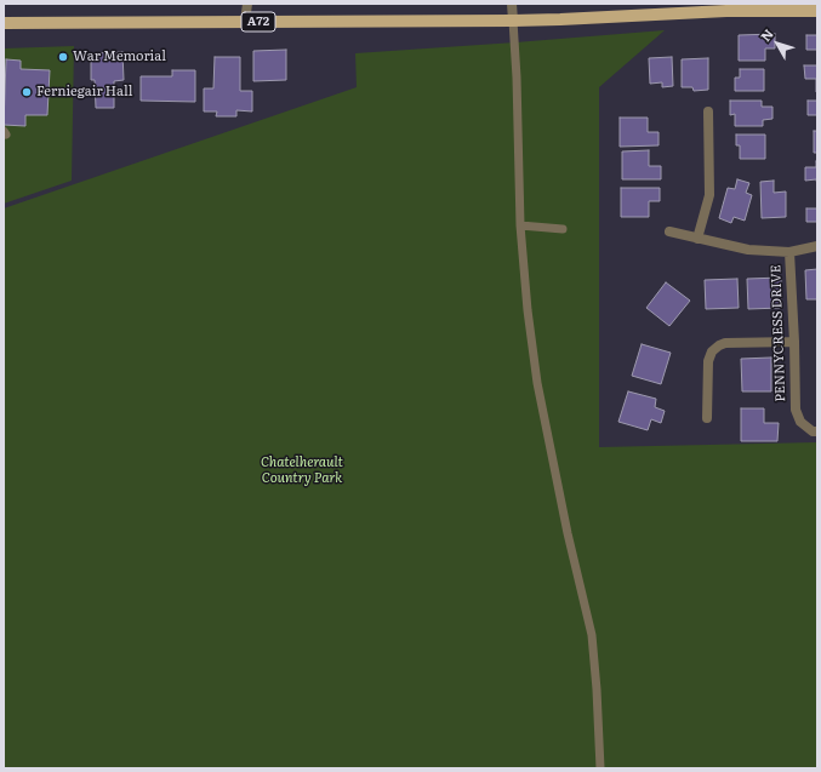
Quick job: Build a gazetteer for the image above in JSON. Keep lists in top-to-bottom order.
{
  "streets": {
    "main road": ["A72"],
    "street": ["PENNYCRESS DRIVE"]
  },
  "parks": ["Chatelherault Country Park"],
  "places": ["War Memorial", "Ferniegair Hall"],
  "north": "top left"
}
